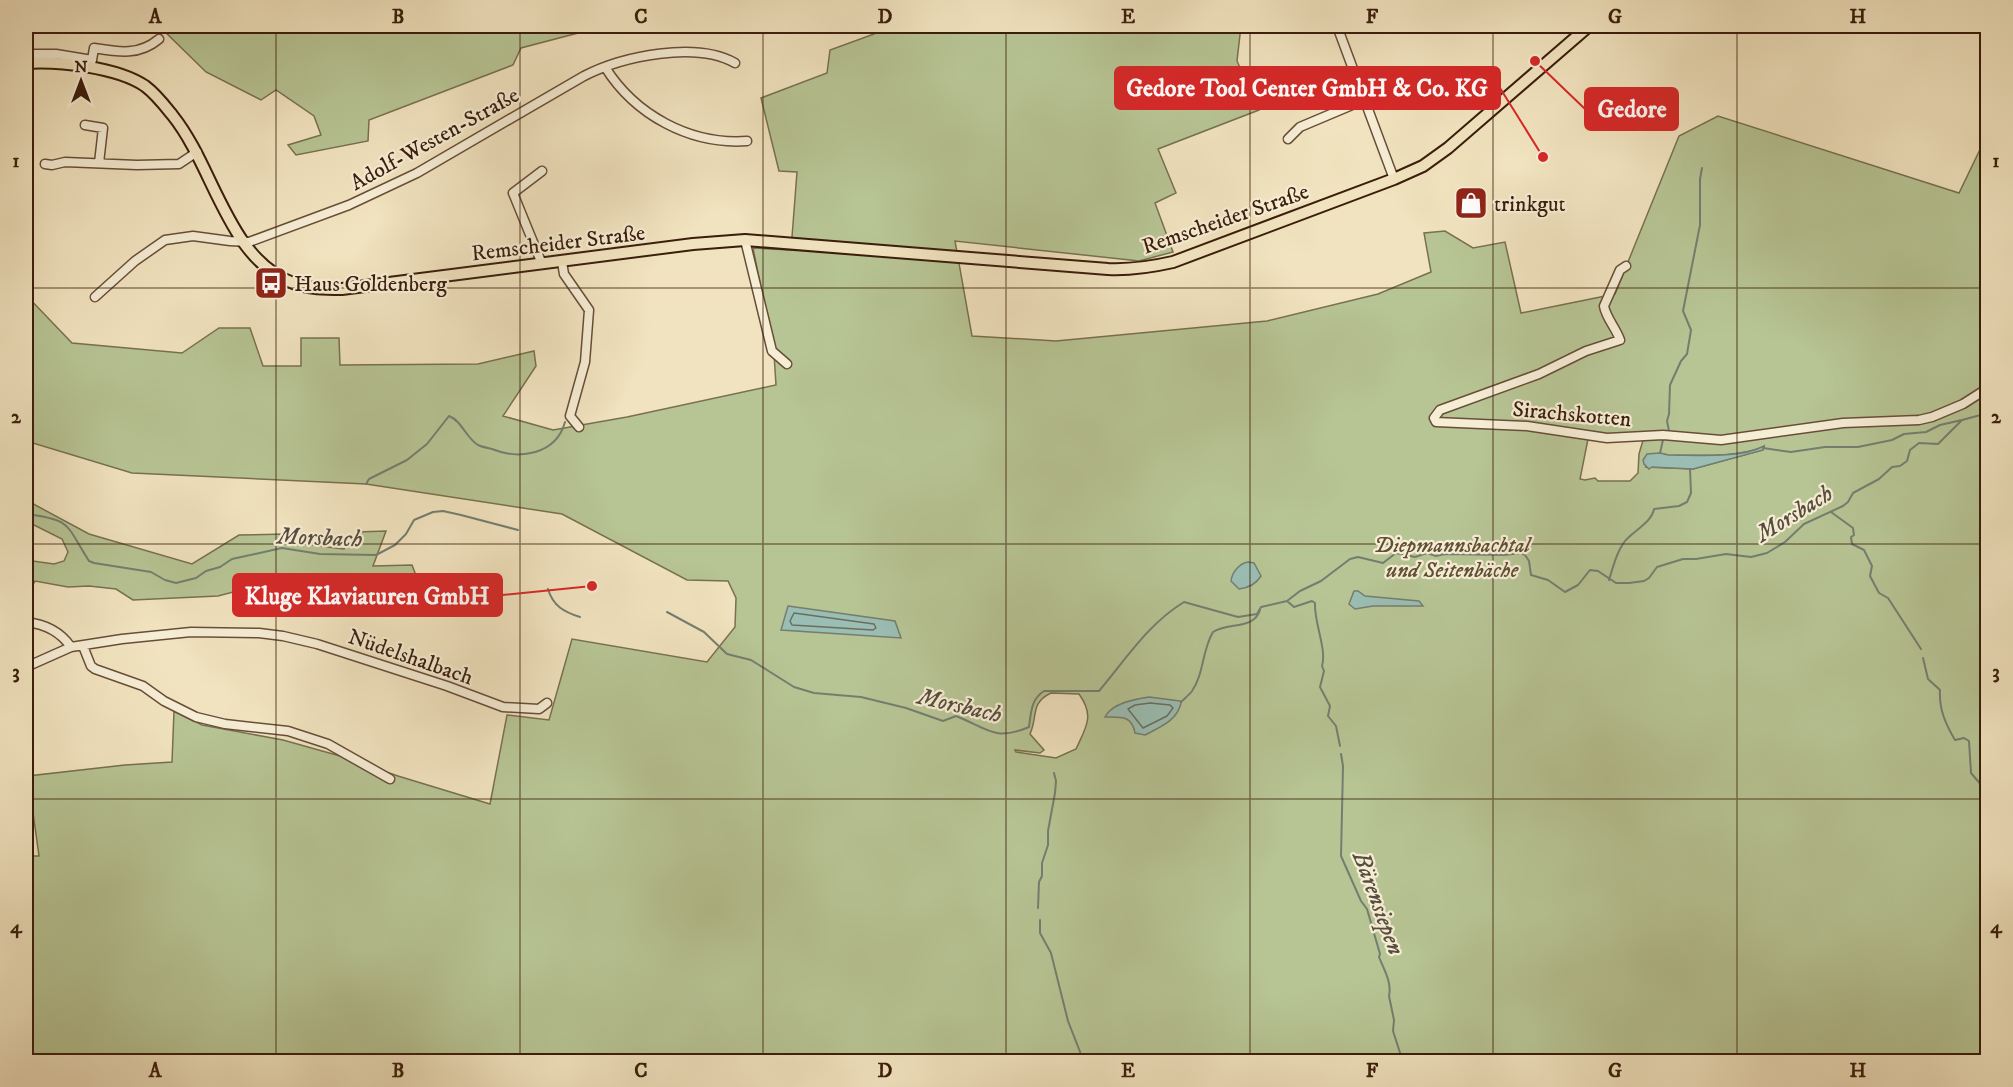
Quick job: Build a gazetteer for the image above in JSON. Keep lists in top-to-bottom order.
{
  "streets": {
    "main road": ["Remscheider Straße"],
    "street": ["Adolf-Westen-Straße", "Sirachskotten", "Nüdelshalbach"]
  },
  "crossings": [
    ["Adolf-Westen-Straße", "Remscheider Straße"]
  ],
  "water": ["Morsbach", "Bärensiepen"],
  "parks": ["Diepmannsbachtal und Seitenbäche"],
  "places": {
    "other": ["Gedore", "Gedore Tool Center GmbH & Co. KG", "Kluge Klaviaturen GmbH"],
    "shop": ["trinkgut"],
    "bus stop": ["Haus Goldenberg"]
  },
  "north": "top",
  "grid": {
    "columns": [
      "A",
      "B",
      "C",
      "D",
      "E",
      "F",
      "G",
      "H"
    ],
    "rows": [
      "1",
      "2",
      "3",
      "4"
    ]
  }
}
